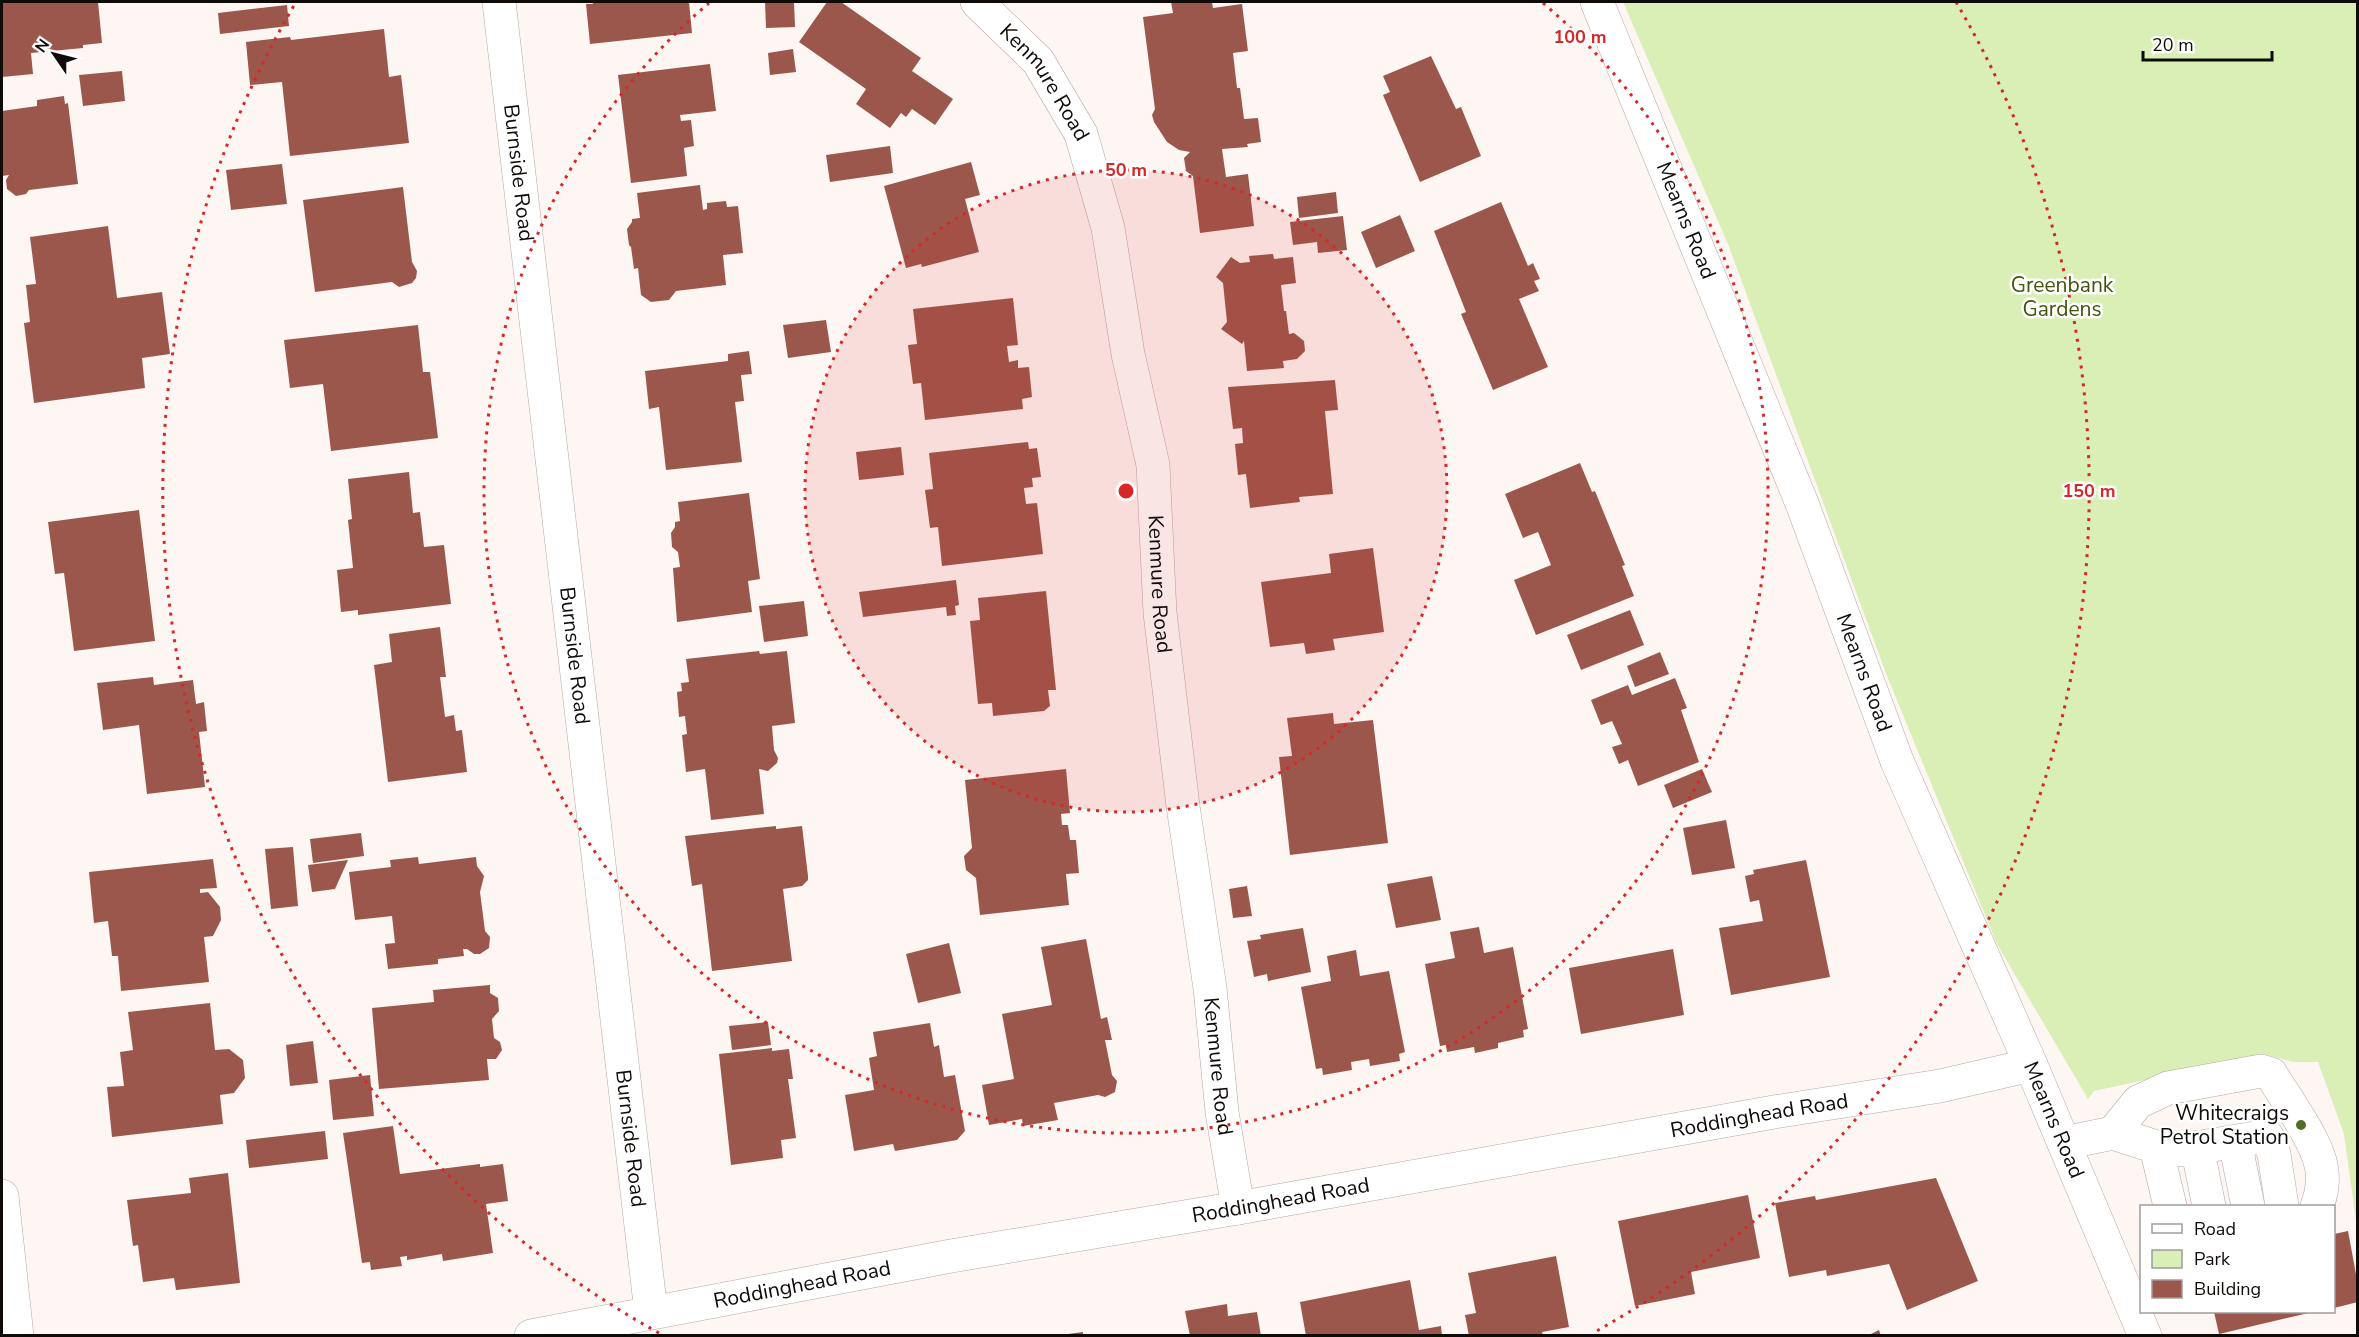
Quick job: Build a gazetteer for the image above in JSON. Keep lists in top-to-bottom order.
{
  "streets": {
    "street": [
      "Kenmure Road",
      "Burnside Road",
      "Mearns Road",
      "Roddinghead Road"
    ]
  },
  "crossings": [
    ["Kenmure Road", "Roddinghead Road"],
    ["Burnside Road", "Roddinghead Road"],
    ["Mearns Road", "Roddinghead Road"]
  ],
  "parks": ["Greenbank Gardens"],
  "places": ["Whitecraigs Petrol Station"],
  "legend": ["Road", "Park", "Building"],
  "scale_bar": "20 m",
  "north": "top left",
  "rings": ["100 m", "50 m", "150 m"]
}
